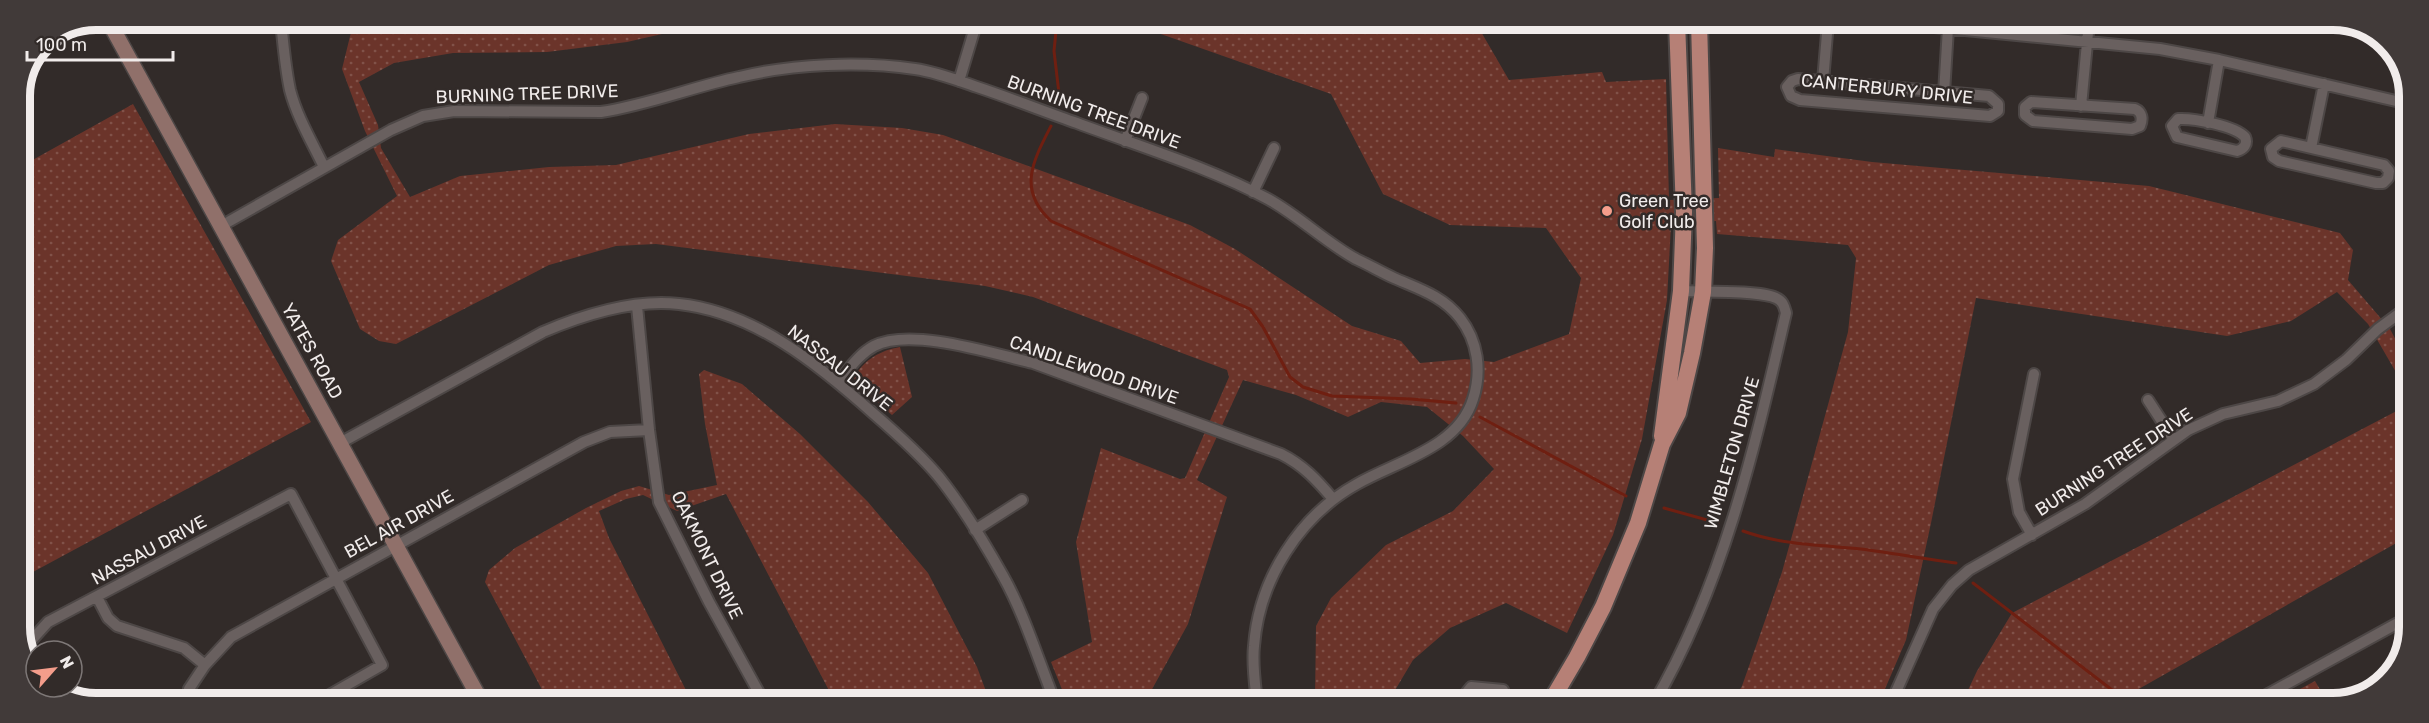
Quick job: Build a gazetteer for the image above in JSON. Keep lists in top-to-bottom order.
{
  "streets": {
    "street": [
      "CANTERBURY DRIVE",
      "BURNING TREE DRIVE",
      "YATES ROAD",
      "NASSAU DRIVE",
      "CANDLEWOOD DRIVE",
      "WIMBLETON DRIVE",
      "BEL AIR DRIVE",
      "OAKMONT DRIVE"
    ]
  },
  "crossings": [
    ["BURNING TREE DRIVE", "YATES ROAD"],
    ["BURNING TREE DRIVE", "CANDLEWOOD DRIVE"],
    ["YATES ROAD", "NASSAU DRIVE"],
    ["YATES ROAD", "BEL AIR DRIVE"],
    ["NASSAU DRIVE", "CANDLEWOOD DRIVE"],
    ["NASSAU DRIVE", "BEL AIR DRIVE"],
    ["NASSAU DRIVE", "OAKMONT DRIVE"],
    ["BEL AIR DRIVE", "OAKMONT DRIVE"]
  ],
  "places": ["Green Tree Golf Club"],
  "scale_bar": "100 m",
  "north": "top right"
}
